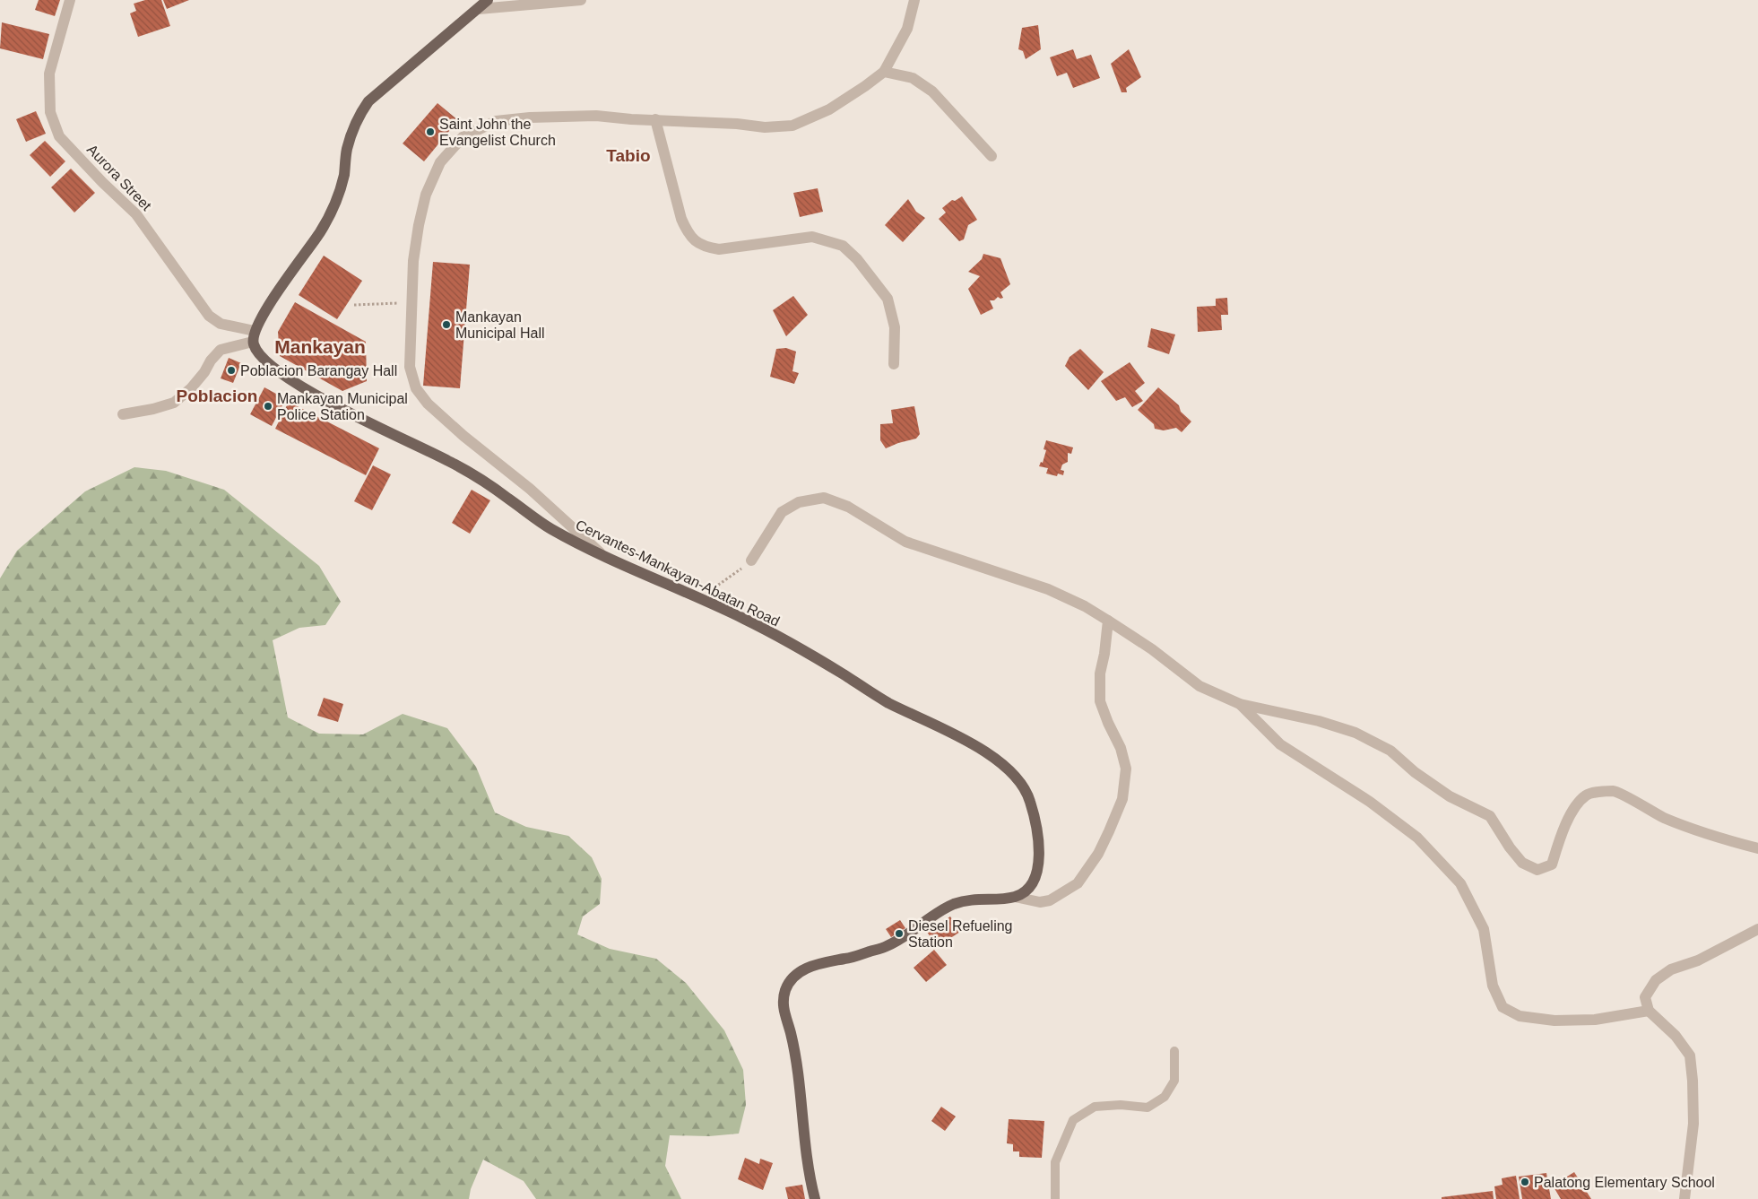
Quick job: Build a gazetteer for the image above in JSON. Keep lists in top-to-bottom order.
{
  "streets": {
    "main road": ["Cervantes-Mankayan-Abatan Road"],
    "street": ["Aurora Street"]
  },
  "crossings": [
    ["Aurora Street", "Cervantes-Mankayan-Abatan Road"]
  ],
  "districts": ["Tabio", "Mankayan", "Poblacion"],
  "places": [
    "Saint John the Evangelist Church",
    "Mankayan Municipal Hall",
    "Poblacion Barangay Hall",
    "Mankayan Municipal Police Station",
    "Diesel Refueling Station",
    "Palatong Elementary School"
  ]
}
